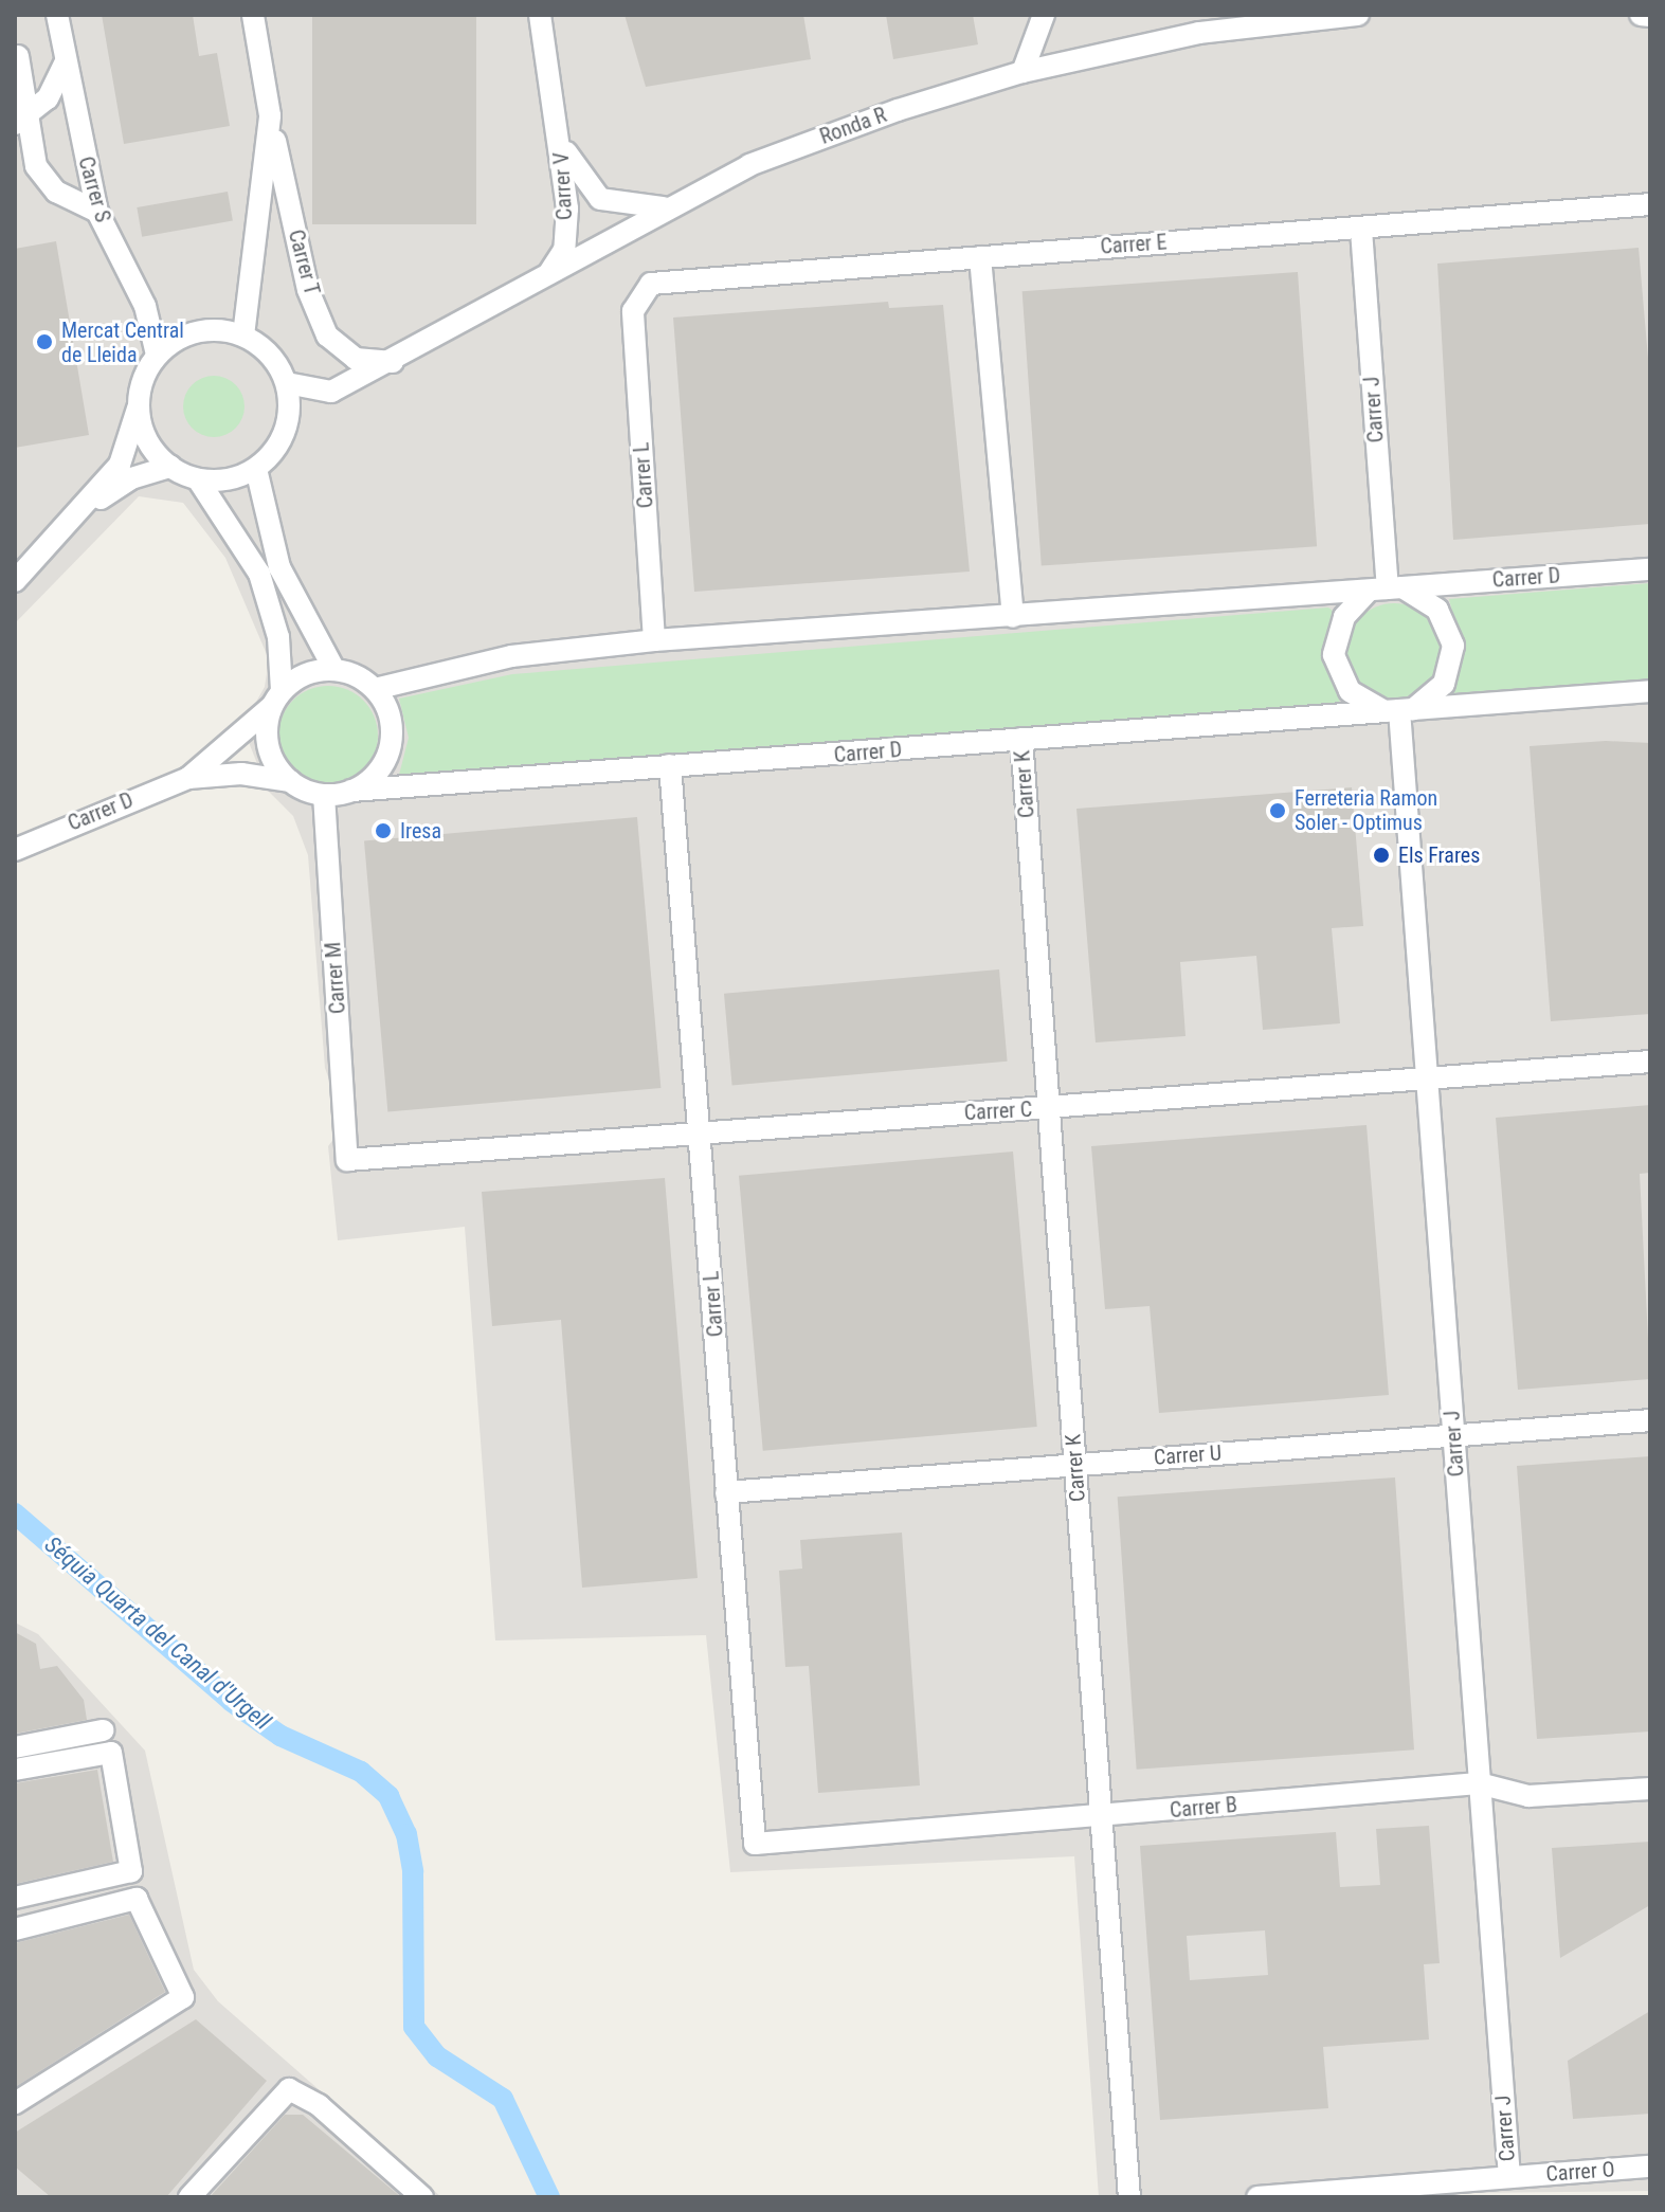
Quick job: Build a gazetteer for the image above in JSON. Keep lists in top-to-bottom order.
{
  "streets": {
    "street": [
      "Ronda R",
      "Carrer V",
      "Carrer S",
      "Carrer E",
      "Carrer T",
      "Carrer J",
      "Carrer L",
      "Carrer D",
      "Carrer K",
      "Carrer M",
      "Carrer C",
      "Carrer U",
      "Carrer B",
      "Carrer O"
    ]
  },
  "crossings": [
    ["Ronda R", "Carrer V"],
    ["Ronda R", "Carrer S"],
    ["Ronda R", "Carrer T"],
    ["Carrer S", "Carrer T"],
    ["Carrer E", "Carrer J"],
    ["Carrer E", "Carrer L"],
    ["Carrer J", "Carrer D"],
    ["Carrer J", "Carrer C"],
    ["Carrer J", "Carrer U"],
    ["Carrer J", "Carrer B"],
    ["Carrer J", "Carrer O"],
    ["Carrer L", "Carrer D"],
    ["Carrer L", "Carrer C"],
    ["Carrer L", "Carrer U"],
    ["Carrer L", "Carrer B"],
    ["Carrer D", "Carrer K"],
    ["Carrer D", "Carrer M"],
    ["Carrer K", "Carrer C"],
    ["Carrer K", "Carrer U"],
    ["Carrer K", "Carrer B"],
    ["Carrer M", "Carrer C"]
  ],
  "water": ["Séquia Quarta del Canal d'Urgell"],
  "places": [
    "Mercat Central de Lleida",
    "Ferreteria Ramon Soler - Optimus",
    "Iresa",
    "Els Frares"
  ]
}
